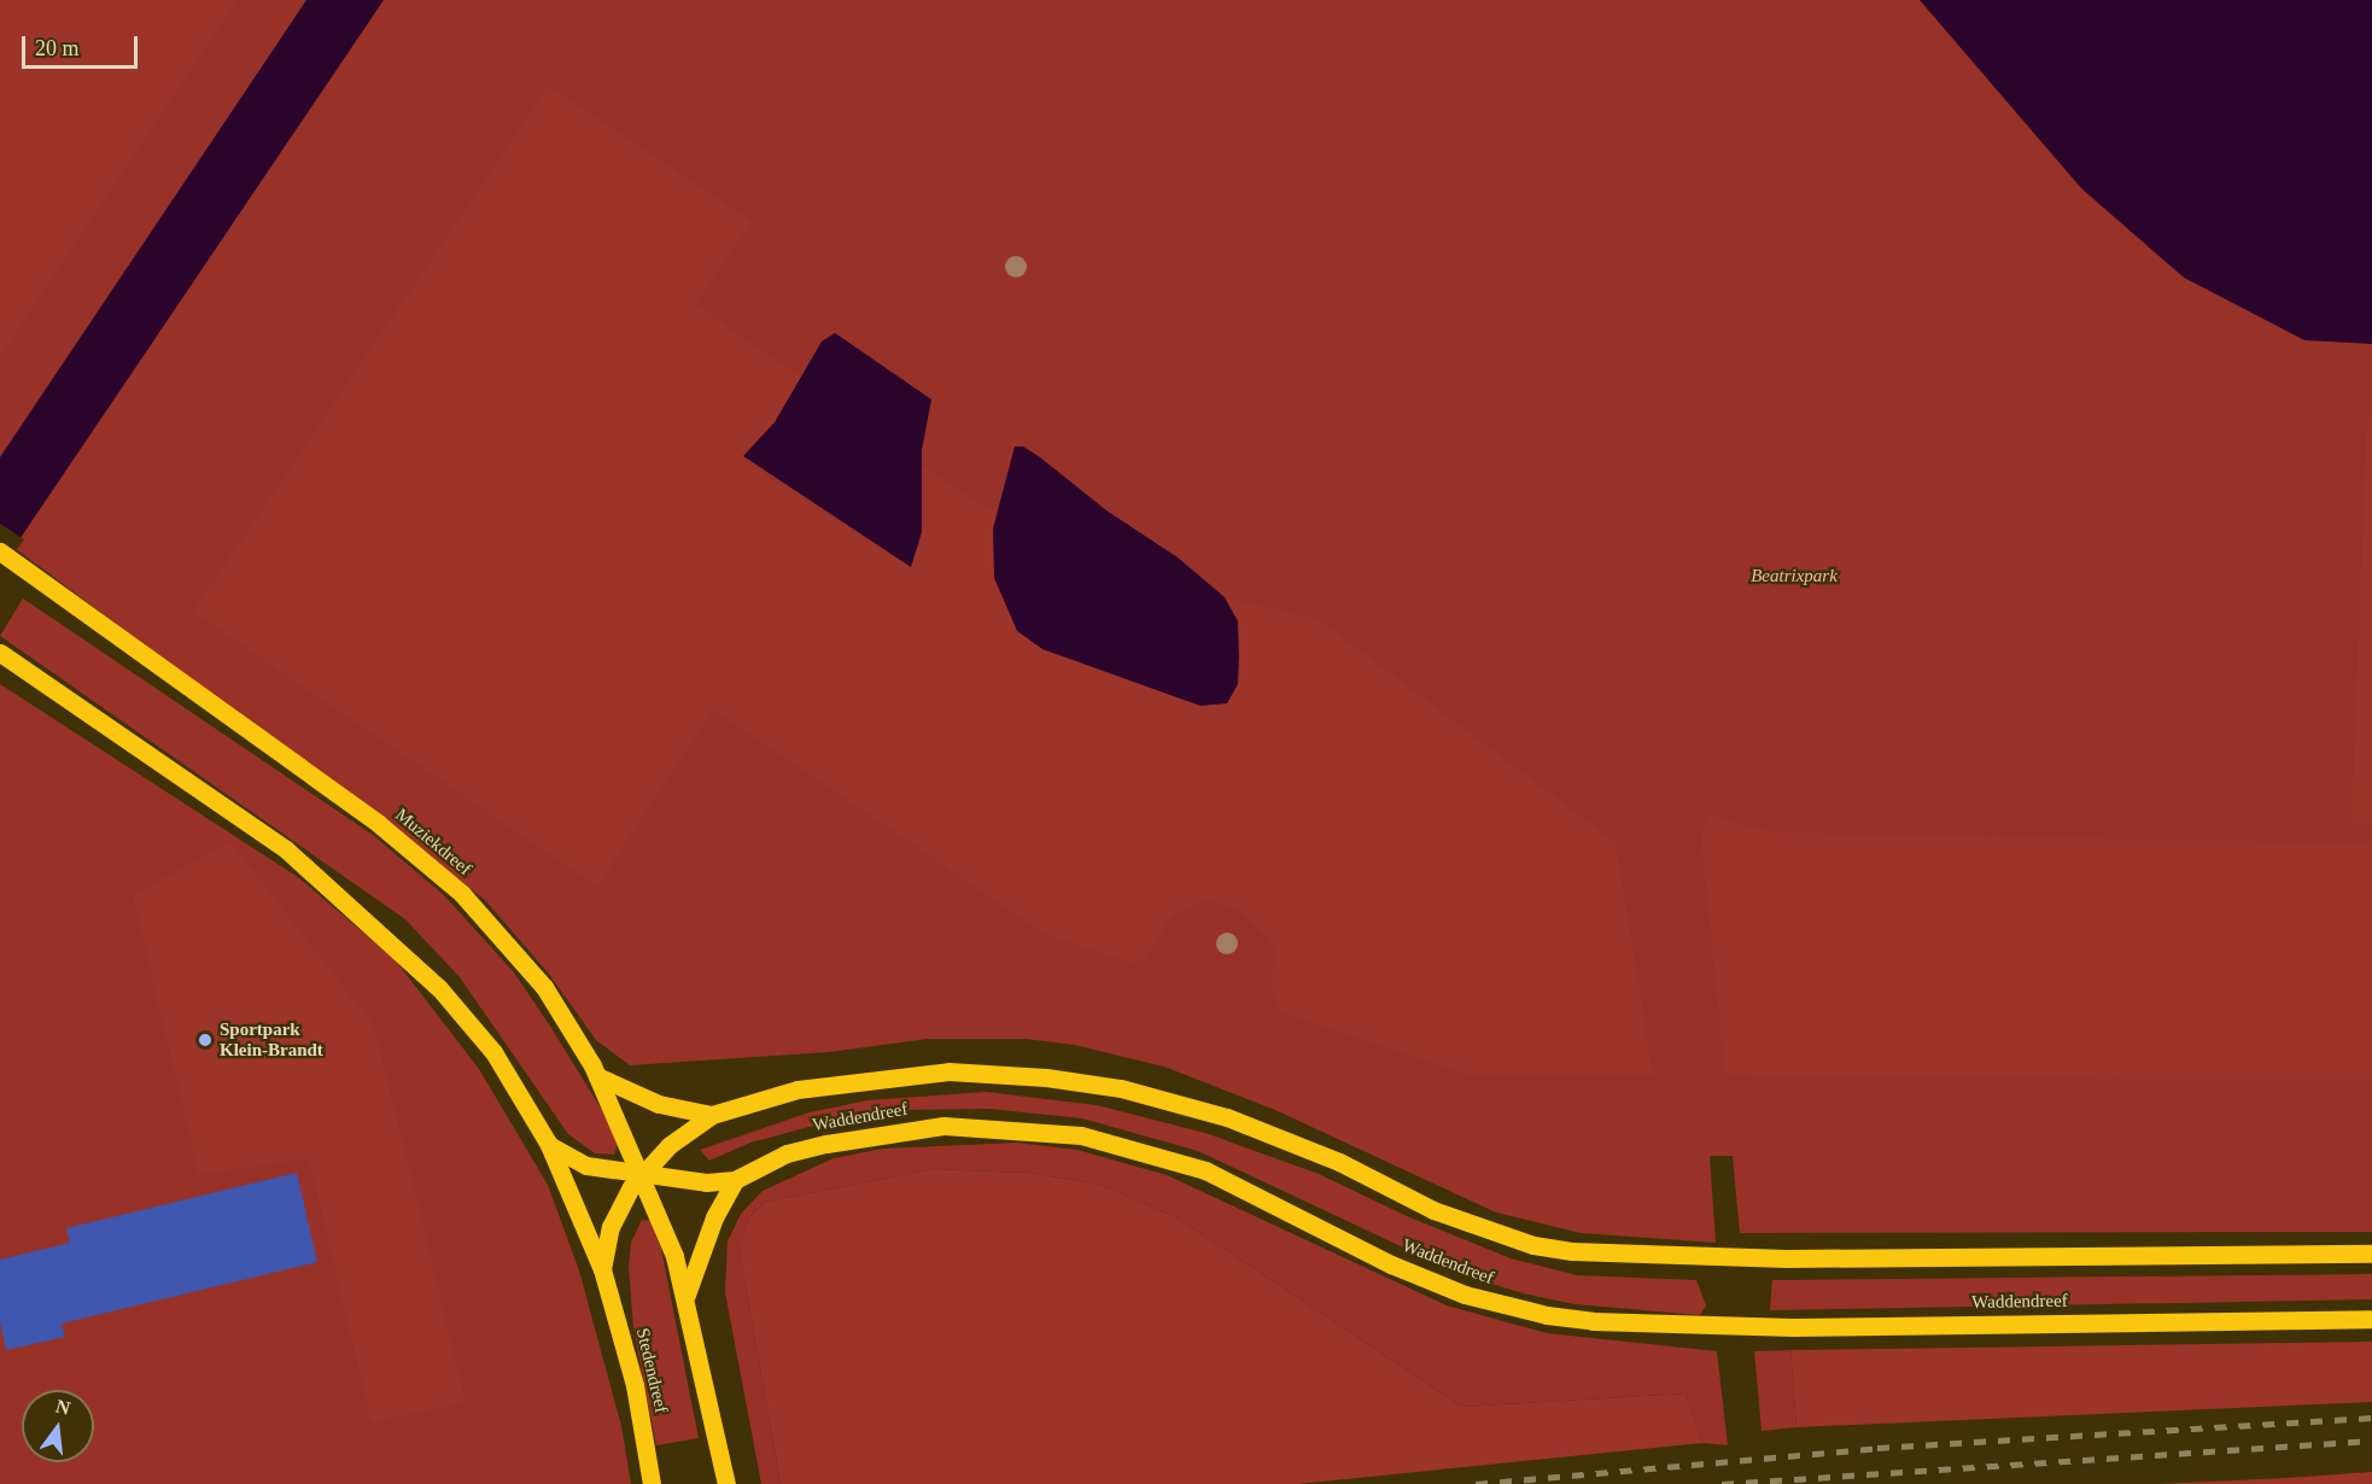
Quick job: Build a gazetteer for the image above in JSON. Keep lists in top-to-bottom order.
{
  "streets": {
    "main road": ["Muziekdreef", "Waddendreef", "Stedendreef"]
  },
  "crossings": [
    ["Muziekdreef", "Waddendreef"],
    ["Waddendreef", "Stedendreef"]
  ],
  "parks": ["Beatrixpark"],
  "places": ["Sportpark Klein-Brandt"],
  "scale_bar": "20 m",
  "north": "top"
}
